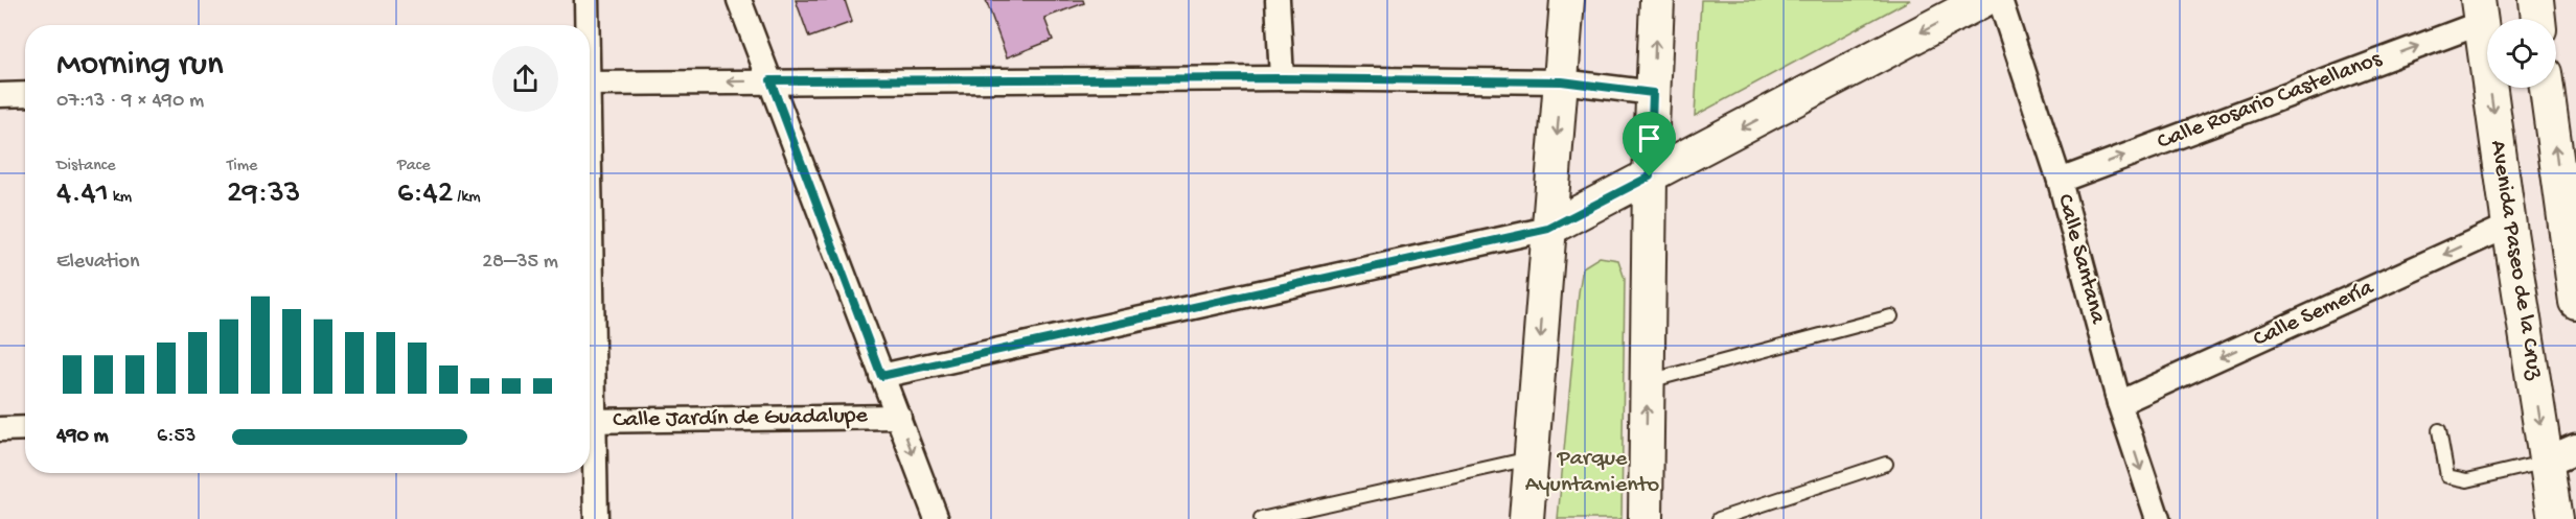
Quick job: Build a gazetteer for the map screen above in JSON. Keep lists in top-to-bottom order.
{
  "streets": {
    "main road": ["Avenida Paseo de la Cruz"],
    "street": [
      "Calle Rosario Castellanos",
      "Calle Santana",
      "Calle Semería",
      "Calle Jardín de Guadalupe"
    ]
  },
  "crossings": [
    ["Calle Rosario Castellanos", "Calle Santana"],
    ["Calle Rosario Castellanos", "Avenida Paseo de la Cruz"],
    ["Calle Santana", "Calle Semería"],
    ["Avenida Paseo de la Cruz", "Calle Semería"]
  ],
  "one_way": ["Calle Rosario Castellanos", "Calle Semería"],
  "parks": ["Parque Ayuntamiento"],
  "page": {
    "heading": ["Morning run", "07:13 · 9 × 490 m"],
    "stats": [
      ["Distance", "4.41 km"],
      ["Time", "29:33"],
      ["Pace", "6:42 /km"]
    ],
    "chart": ["Elevation", "28–35 m"],
    "list": [
      {
        "name": "490 m",
        "note": "6:53"
      }
    ]
  }
}
